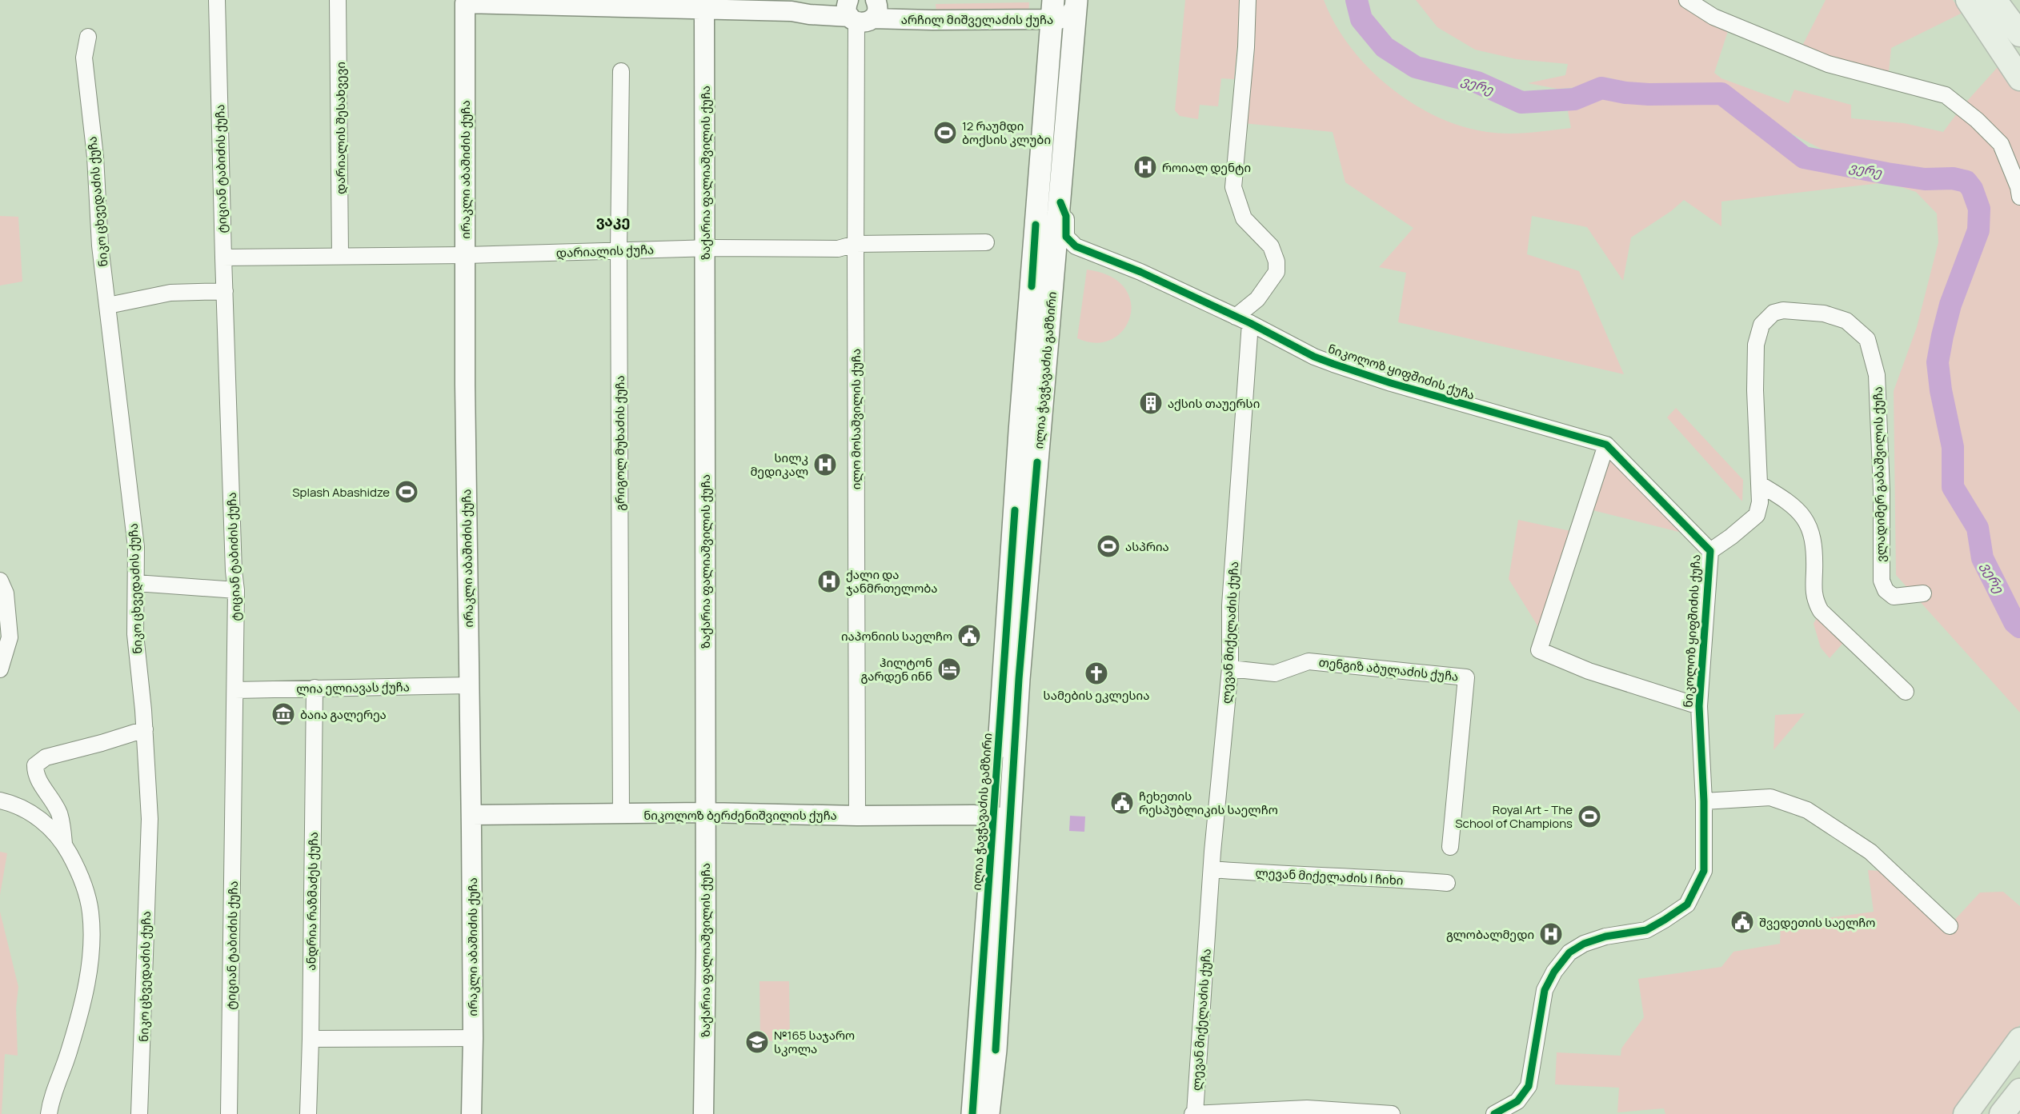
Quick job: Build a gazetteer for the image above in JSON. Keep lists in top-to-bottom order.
{
  "streets": {
    "main road": ["ილია ჭავჭავაძის გამზირი"],
    "street": [
      "არჩილ მიშველაძის ქუჩა",
      "დარიალის შესახვევი",
      "ტიციან ტაბიძის ქუჩა",
      "ირაკლი აბაშიძის ქუჩა",
      "ზაქარია ფალიაშვილის ქუჩა",
      "ნიკო ცხვედაძის ქუჩა",
      "დარიალის ქუჩა",
      "ნიკოლოზ ყიფშიძის ქუჩა",
      "ილო მოსაშვილის ქუჩა",
      "გრიგოლ მუხაძის ქუჩა",
      "ვლადიმერ გაბაშვილის ქუჩა",
      "ლევან მიქელაძის ქუჩა",
      "თენგიზ აბულაძის ქუჩა",
      "ლია ელიავას ქუჩა",
      "ნიკოლოზ ბერძენიშვილის ქუჩა",
      "ლევან მიქელაძის I ჩიხი",
      "ანდრია რაზმაძეს ქუჩა"
    ]
  },
  "crossings": [
    ["არჩილ მიშველაძის ქუჩა", "ირაკლი აბაშიძის ქუჩა"],
    ["არჩილ მიშველაძის ქუჩა", "ზაქარია ფალიაშვილის ქუჩა"],
    ["არჩილ მიშველაძის ქუჩა", "ილია ჭავჭავაძის გამზირი"],
    ["არჩილ მიშველაძის ქუჩა", "ილო მოსაშვილის ქუჩა"],
    ["დარიალის შესახვევი", "დარიალის ქუჩა"],
    ["ტიციან ტაბიძის ქუჩა", "დარიალის ქუჩა"],
    ["ტიციან ტაბიძის ქუჩა", "ლია ელიავას ქუჩა"],
    ["ირაკლი აბაშიძის ქუჩა", "დარიალის ქუჩა"],
    ["ირაკლი აბაშიძის ქუჩა", "ლია ელიავას ქუჩა"],
    ["ირაკლი აბაშიძის ქუჩა", "ნიკოლოზ ბერძენიშვილის ქუჩა"],
    ["ზაქარია ფალიაშვილის ქუჩა", "დარიალის ქუჩა"],
    ["ზაქარია ფალიაშვილის ქუჩა", "ნიკოლოზ ბერძენიშვილის ქუჩა"],
    ["დარიალის ქუჩა", "ილო მოსაშვილის ქუჩა"],
    ["დარიალის ქუჩა", "გრიგოლ მუხაძის ქუჩა"],
    ["ილია ჭავჭავაძის გამზირი", "ნიკოლოზ ბერძენიშვილის ქუჩა"],
    ["ნიკოლოზ ყიფშიძის ქუჩა", "ვლადიმერ გაბაშვილის ქუჩა"],
    ["ნიკოლოზ ყიფშიძის ქუჩა", "ლევან მიქელაძის ქუჩა"],
    ["ილო მოსაშვილის ქუჩა", "ნიკოლოზ ბერძენიშვილის ქუჩა"],
    ["გრიგოლ მუხაძის ქუჩა", "ნიკოლოზ ბერძენიშვილის ქუჩა"],
    ["ლევან მიქელაძის ქუჩა", "თენგიზ აბულაძის ქუჩა"],
    ["ლევან მიქელაძის ქუჩა", "ლევან მიქელაძის I ჩიხი"],
    ["ლია ელიავას ქუჩა", "ანდრია რაზმაძეს ქუჩა"]
  ],
  "districts": ["ვაკე"],
  "water": ["ვერე"],
  "places": {
    "sports": [
      "12 რაუმდი ბოქსის კლუბი",
      "Splash Abashidze",
      "ასპრია",
      "Royal Art - The School of Champions"
    ],
    "hospital": [
      "როიალ დენტი",
      "სილკ მედიკალ",
      "ქალი და ჯანმრთელობა",
      "გლობალმედი"
    ],
    "building": ["აქსის თაუერსი"],
    "public building": ["იაპონიის საელჩო", "ჩეხეთის რესპუბლიკის საელჩო", "შვედეთის საელჩო"],
    "hotel": ["ჰილტონ გარდენ ინნ"],
    "church": ["სამების ეკლესია"],
    "museum": ["ბაია გალერეა"],
    "school or university": ["№165 საჯარო სკოლა"]
  }
}
